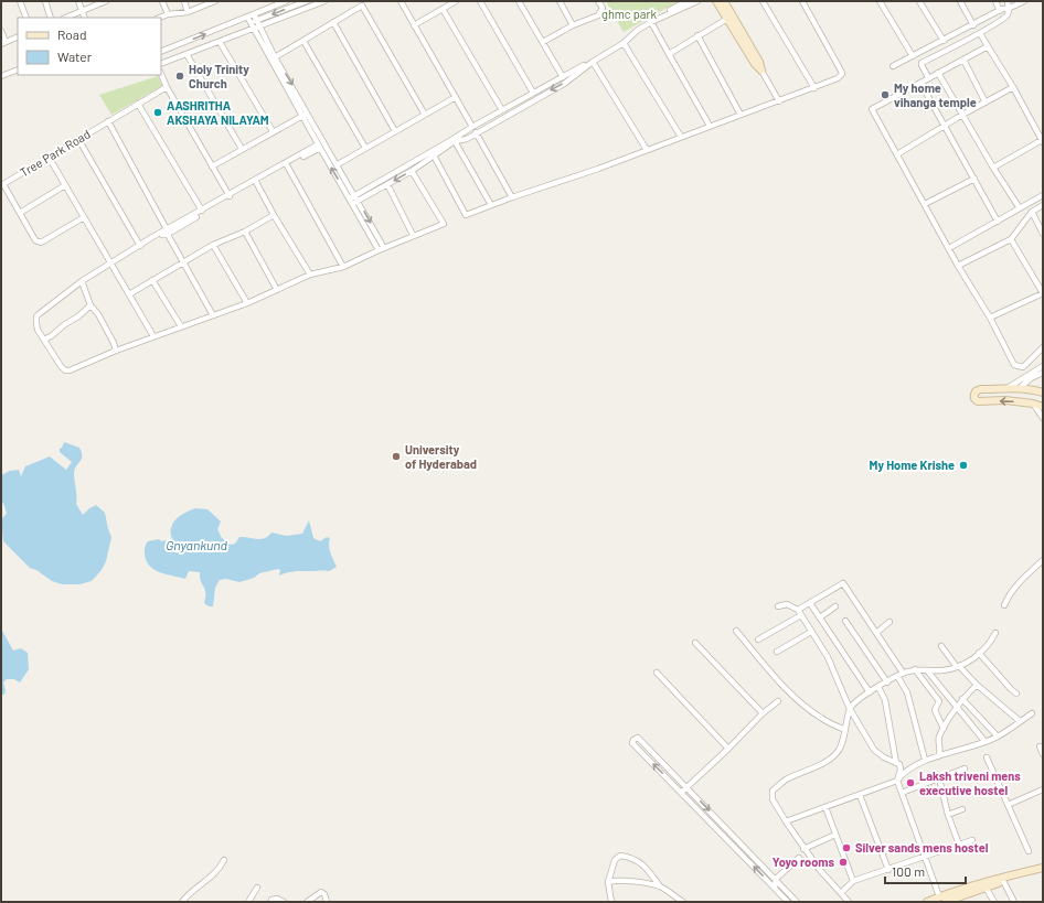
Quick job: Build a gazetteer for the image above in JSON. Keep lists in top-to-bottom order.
{
  "streets": {
    "street": ["Tree Park Road"]
  },
  "water": ["Gnyankund"],
  "parks": ["ghmc park"],
  "places": [
    "Holy Trinity Church",
    "My home vihanga temple",
    "AASHRITHA AKSHAYA NILAYAM",
    "University of Hyderabad",
    "My Home Krishe",
    "Laksh triveni mens executive hostel",
    "Silver sands mens hostel",
    "Yoyo rooms"
  ],
  "legend": ["Road", "Water"],
  "scale_bar": "100 m"
}
